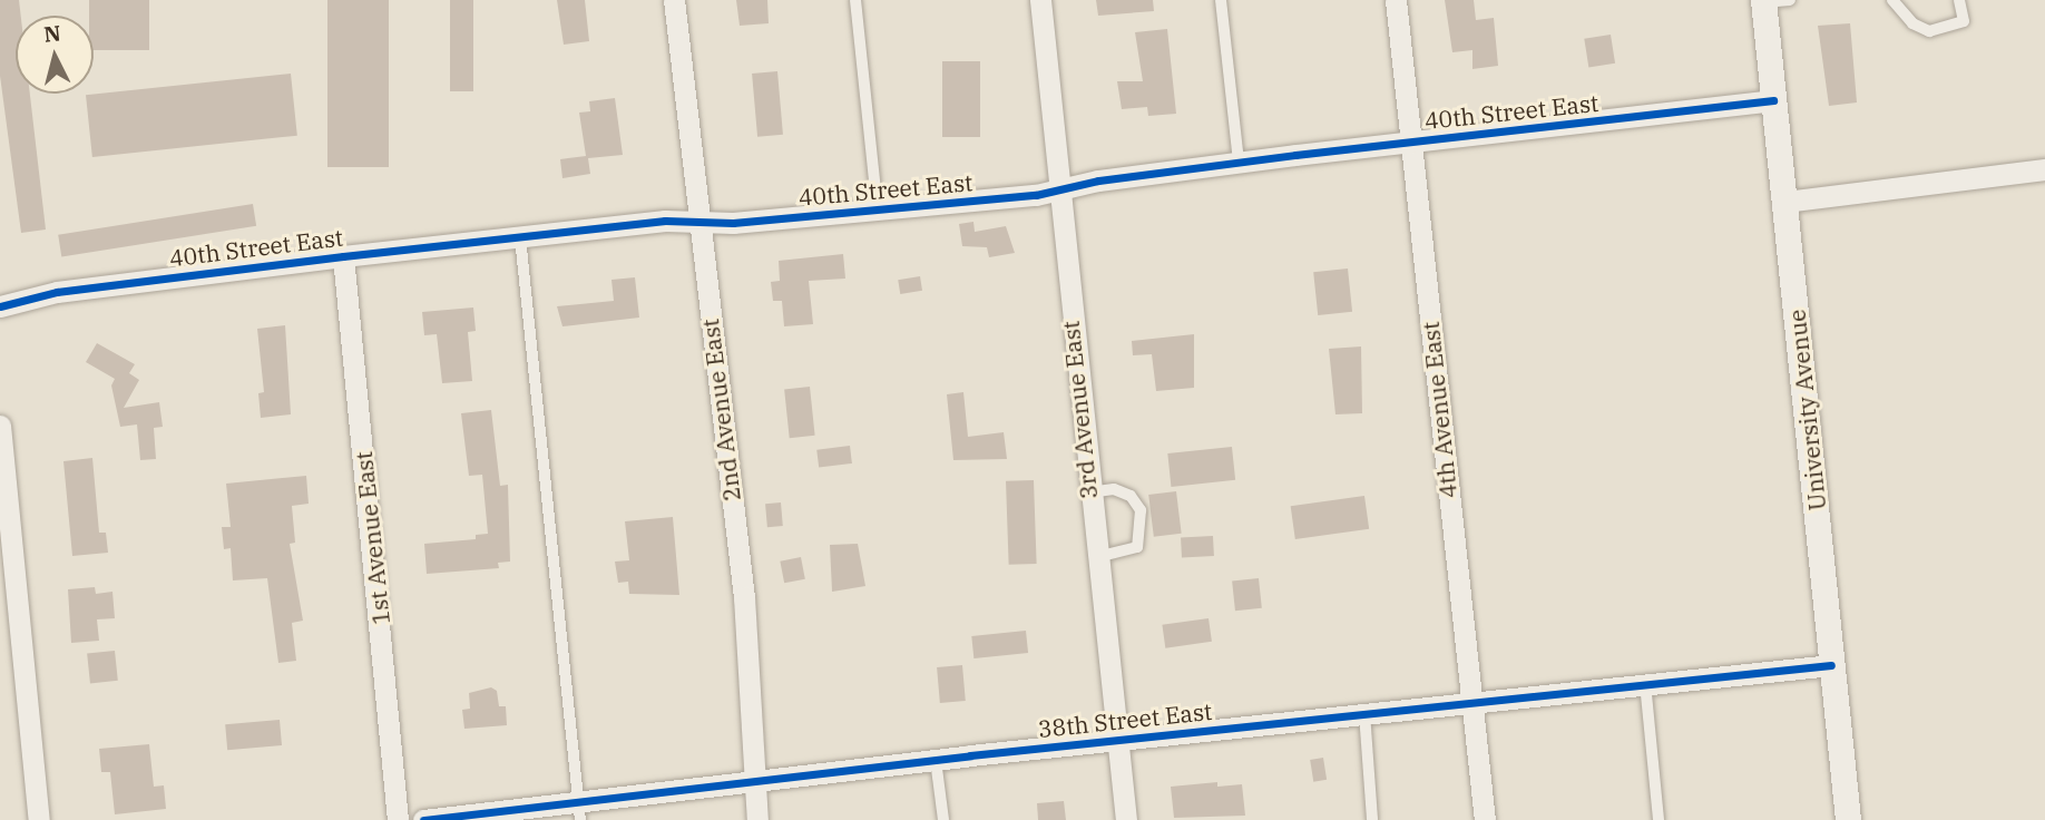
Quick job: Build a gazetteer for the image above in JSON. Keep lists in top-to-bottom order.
{
  "streets": {
    "street": [
      "40th Street East",
      "2nd Avenue East",
      "3rd Avenue East",
      "4th Avenue East",
      "University Avenue",
      "1st Avenue East",
      "38th Street East"
    ]
  },
  "crossings": [
    ["40th Street East", "2nd Avenue East"],
    ["40th Street East", "3rd Avenue East"],
    ["40th Street East", "4th Avenue East"],
    ["40th Street East", "University Avenue"],
    ["40th Street East", "1st Avenue East"],
    ["2nd Avenue East", "38th Street East"],
    ["3rd Avenue East", "38th Street East"],
    ["4th Avenue East", "38th Street East"],
    ["University Avenue", "38th Street East"]
  ],
  "north": "top"
}
